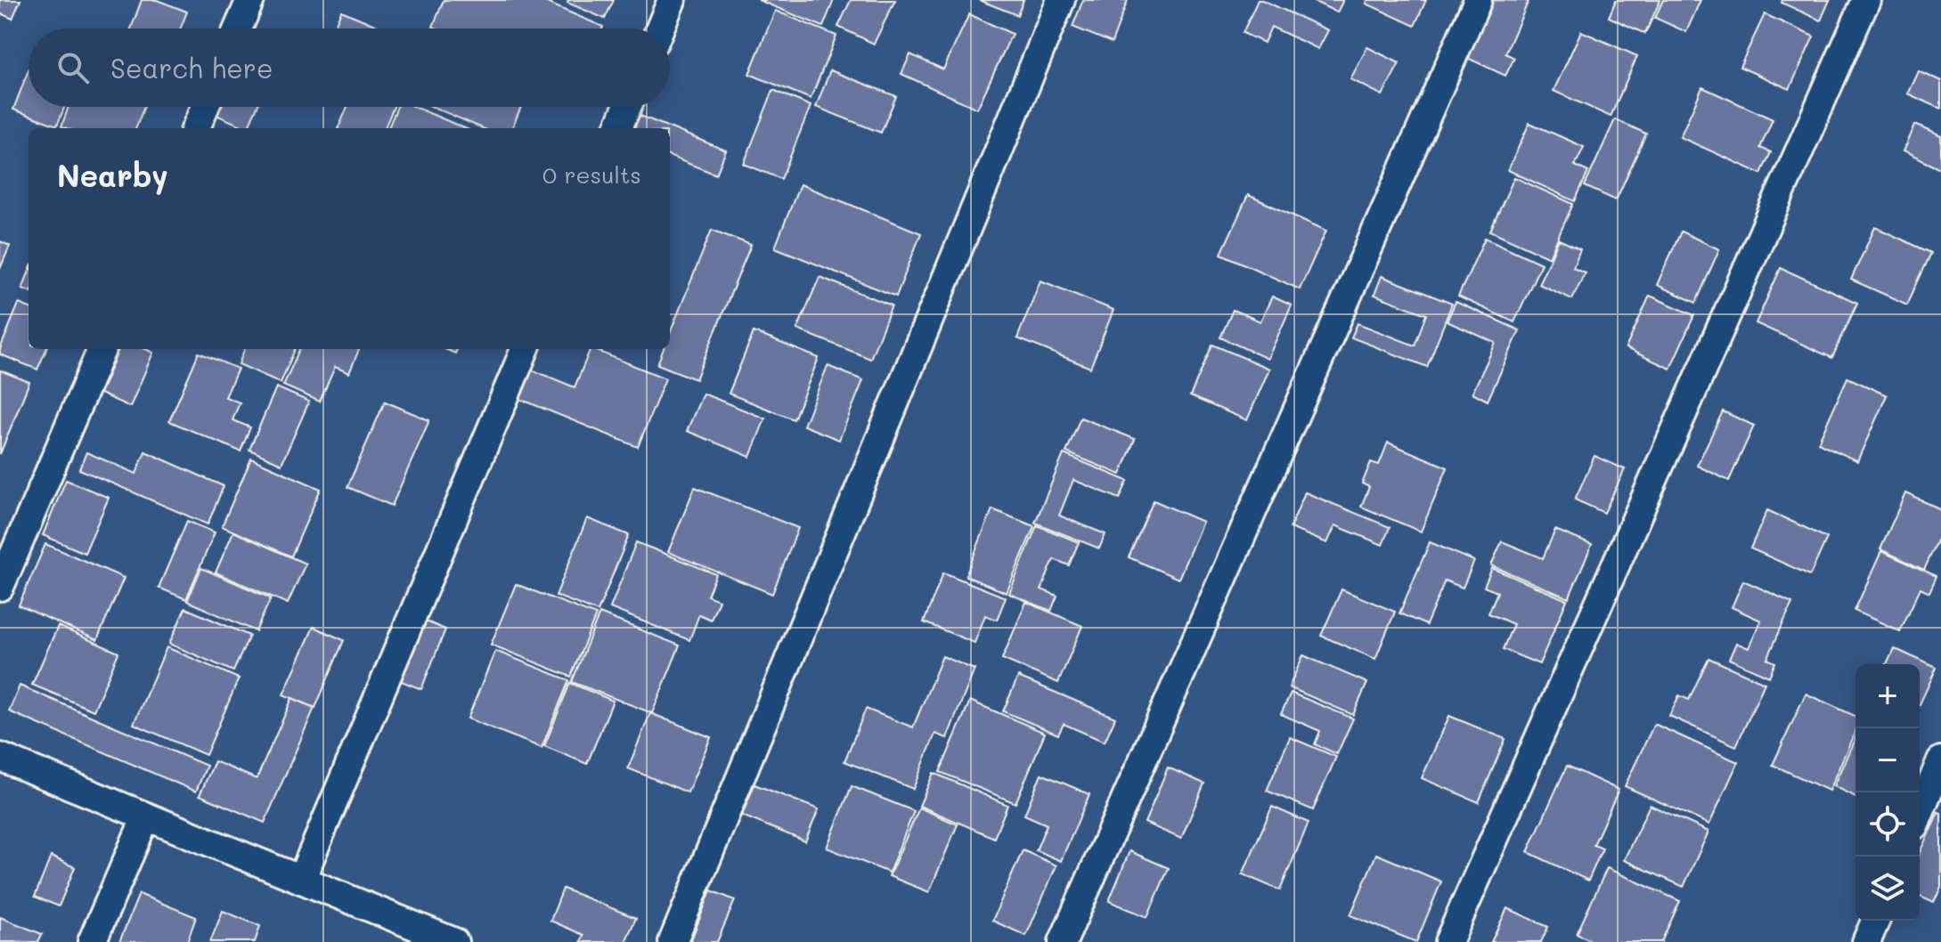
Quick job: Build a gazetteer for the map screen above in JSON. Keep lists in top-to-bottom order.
{
  "page": {
    "search": "Search here",
    "heading": ["Nearby", "0 results"],
    "map_buttons": ["+", "−"]
  }
}
